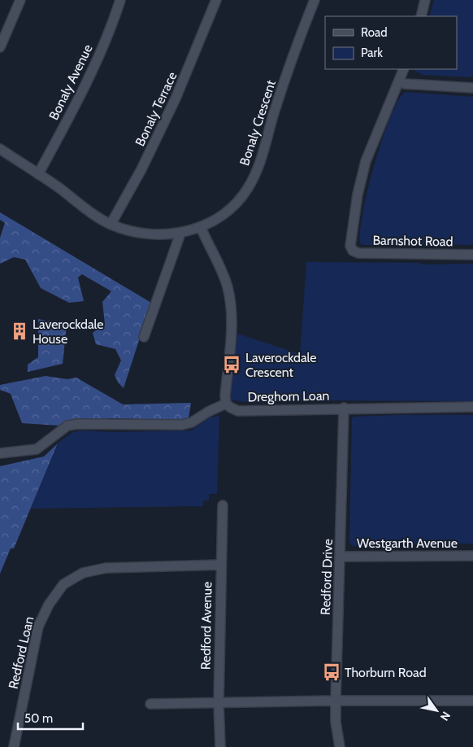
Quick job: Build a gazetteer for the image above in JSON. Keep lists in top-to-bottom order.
{
  "streets": {
    "street": [
      "Bonaly Avenue",
      "Bonaly Terrace",
      "Bonaly Crescent",
      "Barnshot Road",
      "Dreghorn Loan",
      "Westgarth Avenue",
      "Redford Drive",
      "Redford Avenue",
      "Redford Loan"
    ]
  },
  "crossings": [
    ["Bonaly Avenue", "Bonaly Crescent"],
    ["Bonaly Terrace", "Bonaly Crescent"],
    ["Dreghorn Loan", "Redford Drive"],
    ["Westgarth Avenue", "Redford Drive"],
    ["Redford Avenue", "Redford Loan"]
  ],
  "places": {
    "building": ["Laverockdale House"],
    "bus stop": ["Laverockdale Crescent", "Thorburn Road"]
  },
  "legend": ["Road", "Park"],
  "scale_bar": "50 m",
  "north": "bottom right"
}
